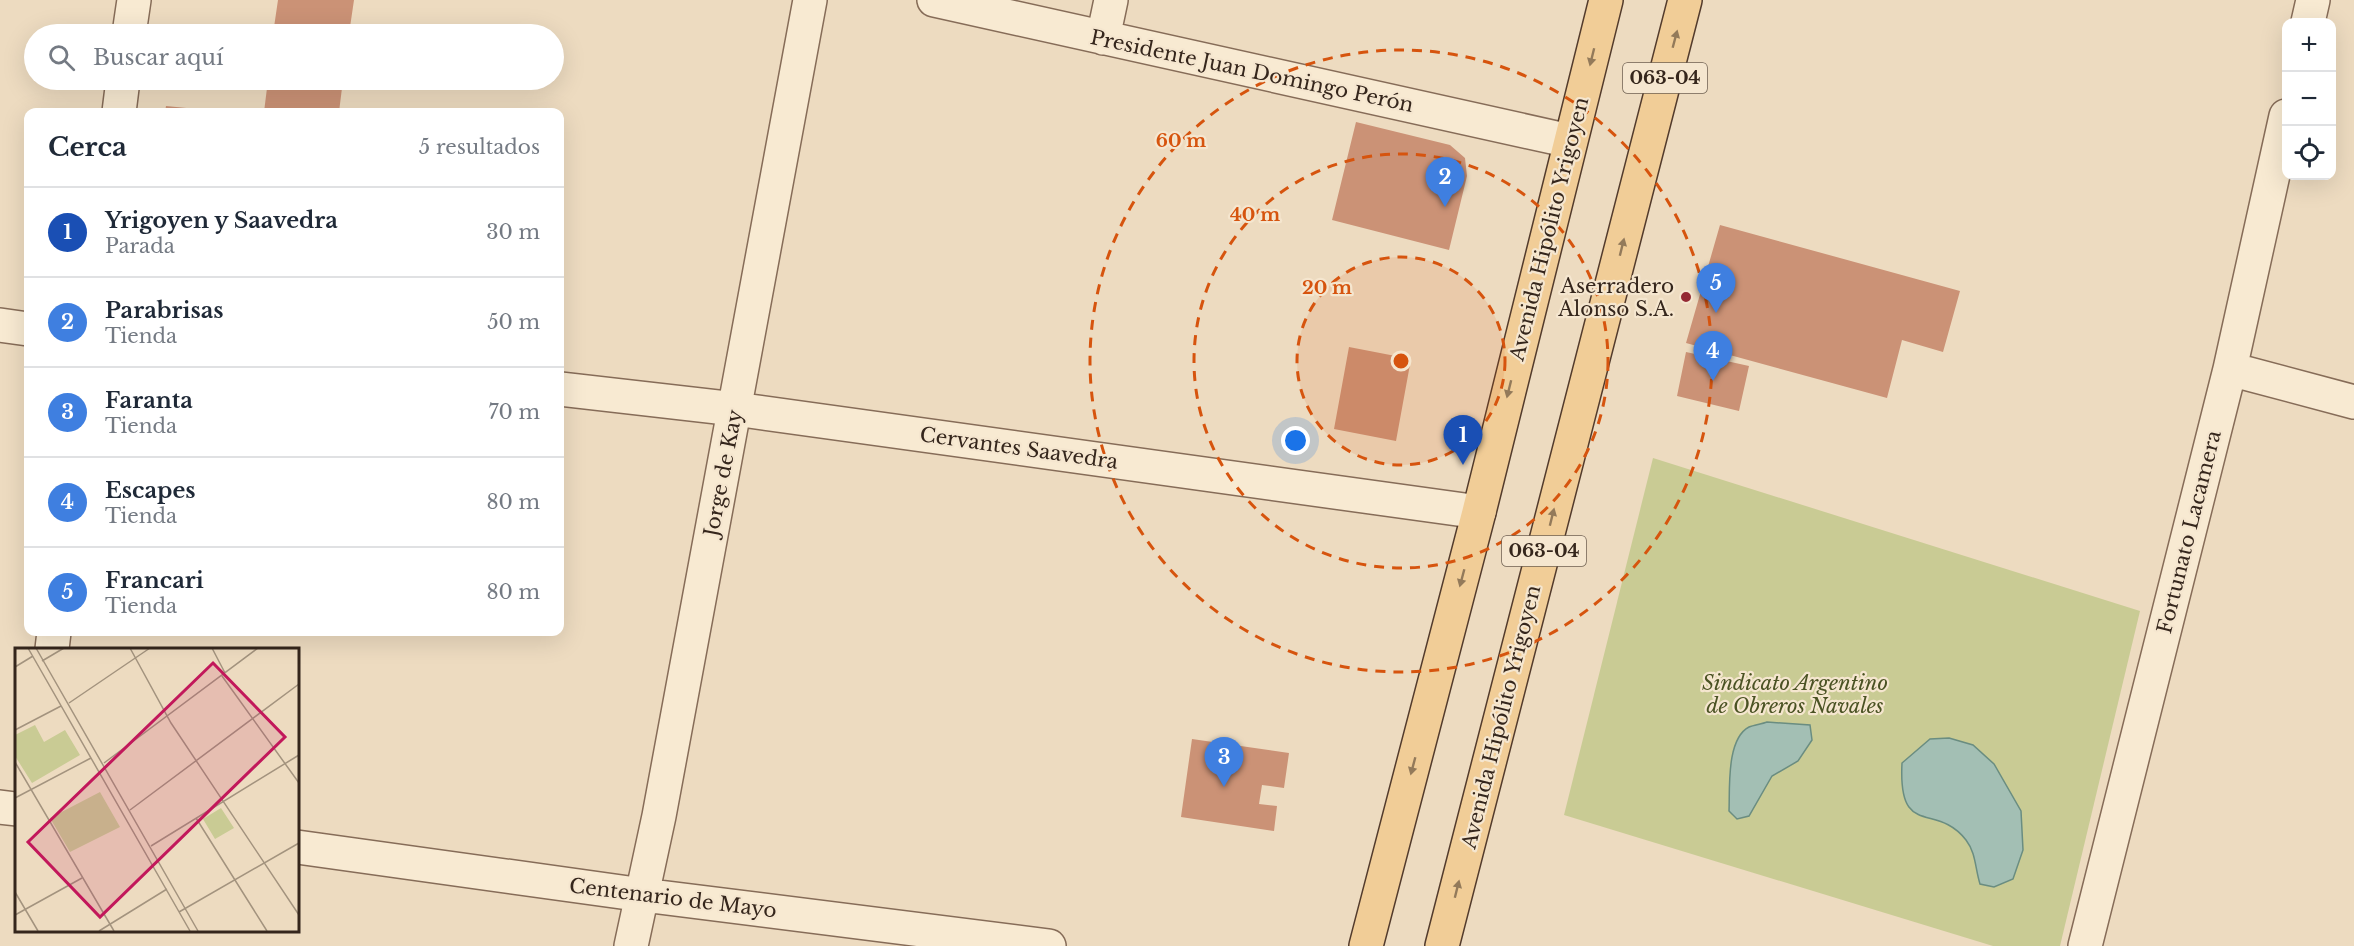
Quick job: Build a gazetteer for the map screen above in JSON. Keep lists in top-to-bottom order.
{
  "streets": {
    "main road": ["063-04", "Avenida Hipólito Yrigoyen"],
    "street": [
      "Presidente Juan Domingo Perón",
      "Cervantes Saavedra",
      "Jorge de Kay",
      "Fortunato Lacamera",
      "Centenario de Mayo"
    ]
  },
  "crossings": [
    ["Presidente Juan Domingo Perón", "Avenida Hipólito Yrigoyen"],
    ["Avenida Hipólito Yrigoyen", "Cervantes Saavedra"],
    ["Cervantes Saavedra", "Jorge de Kay"],
    ["Jorge de Kay", "Centenario de Mayo"]
  ],
  "parks": ["Sindicato Argentino de Obreros Navales"],
  "places": ["Aserradero Alonso S.A."],
  "page": {
    "map_buttons": ["+", "−"],
    "search": "Buscar aquí",
    "heading": ["Cerca", "5 resultados"],
    "pins": [
      "2",
      "5",
      "4",
      "1",
      "3"
    ],
    "list": [
      {
        "mark": "1",
        "name": "Yrigoyen y Saavedra",
        "note": "Parada",
        "value": "30 m"
      },
      {
        "mark": "2",
        "name": "Parabrisas",
        "note": "Tienda",
        "value": "50 m"
      },
      {
        "mark": "3",
        "name": "Faranta",
        "note": "Tienda",
        "value": "70 m"
      },
      {
        "mark": "4",
        "name": "Escapes",
        "note": "Tienda",
        "value": "80 m"
      },
      {
        "mark": "5",
        "name": "Francari",
        "note": "Tienda",
        "value": "80 m"
      }
    ]
  },
  "rings": ["60 m", "40 m", "20 m"]
}
